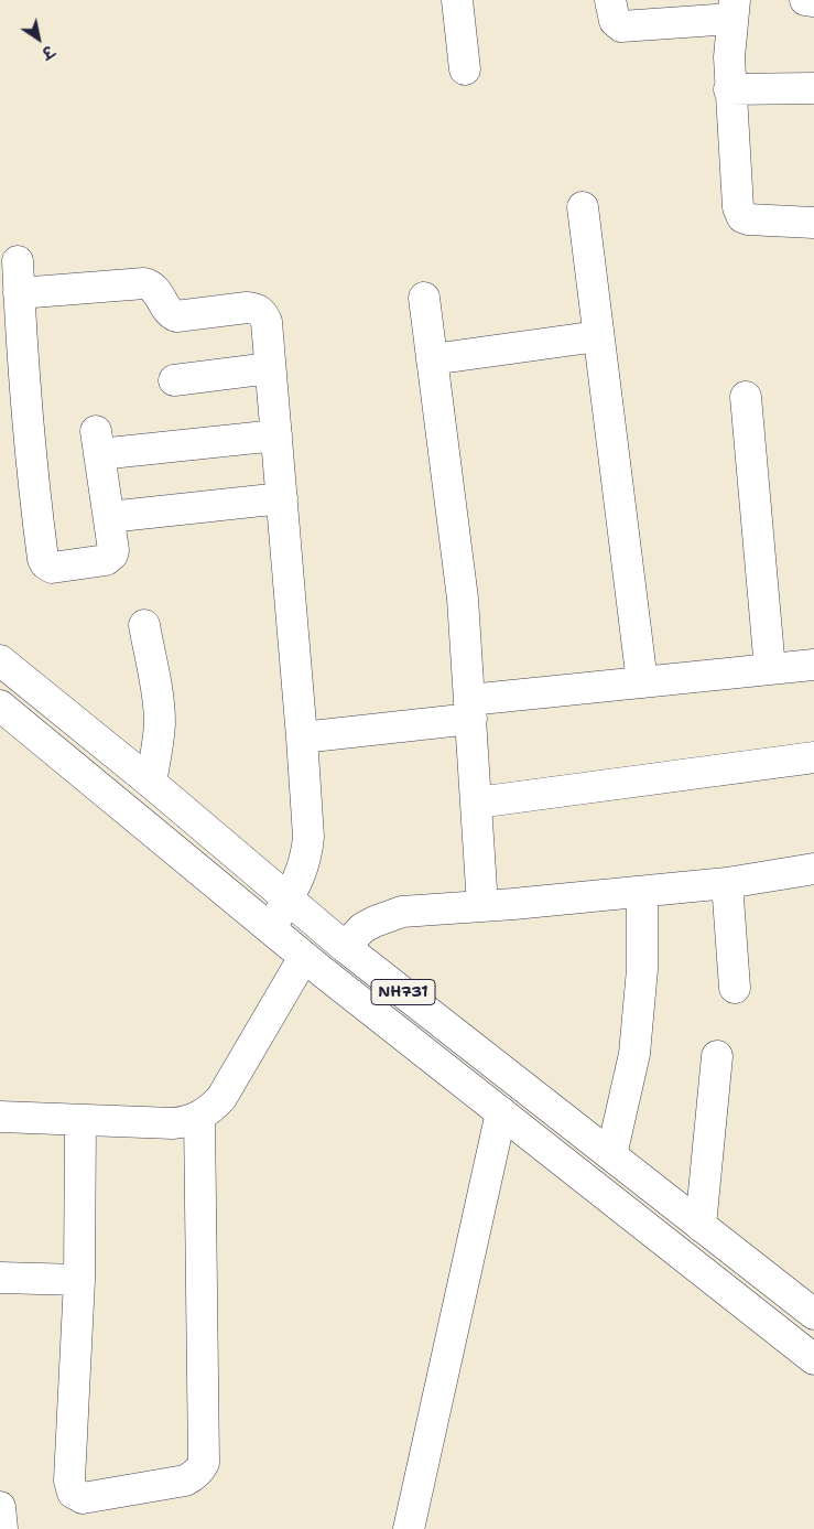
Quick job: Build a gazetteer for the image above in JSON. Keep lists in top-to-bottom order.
{
  "streets": {
    "main road": ["NH731"]
  },
  "north": "bottom right"
}
